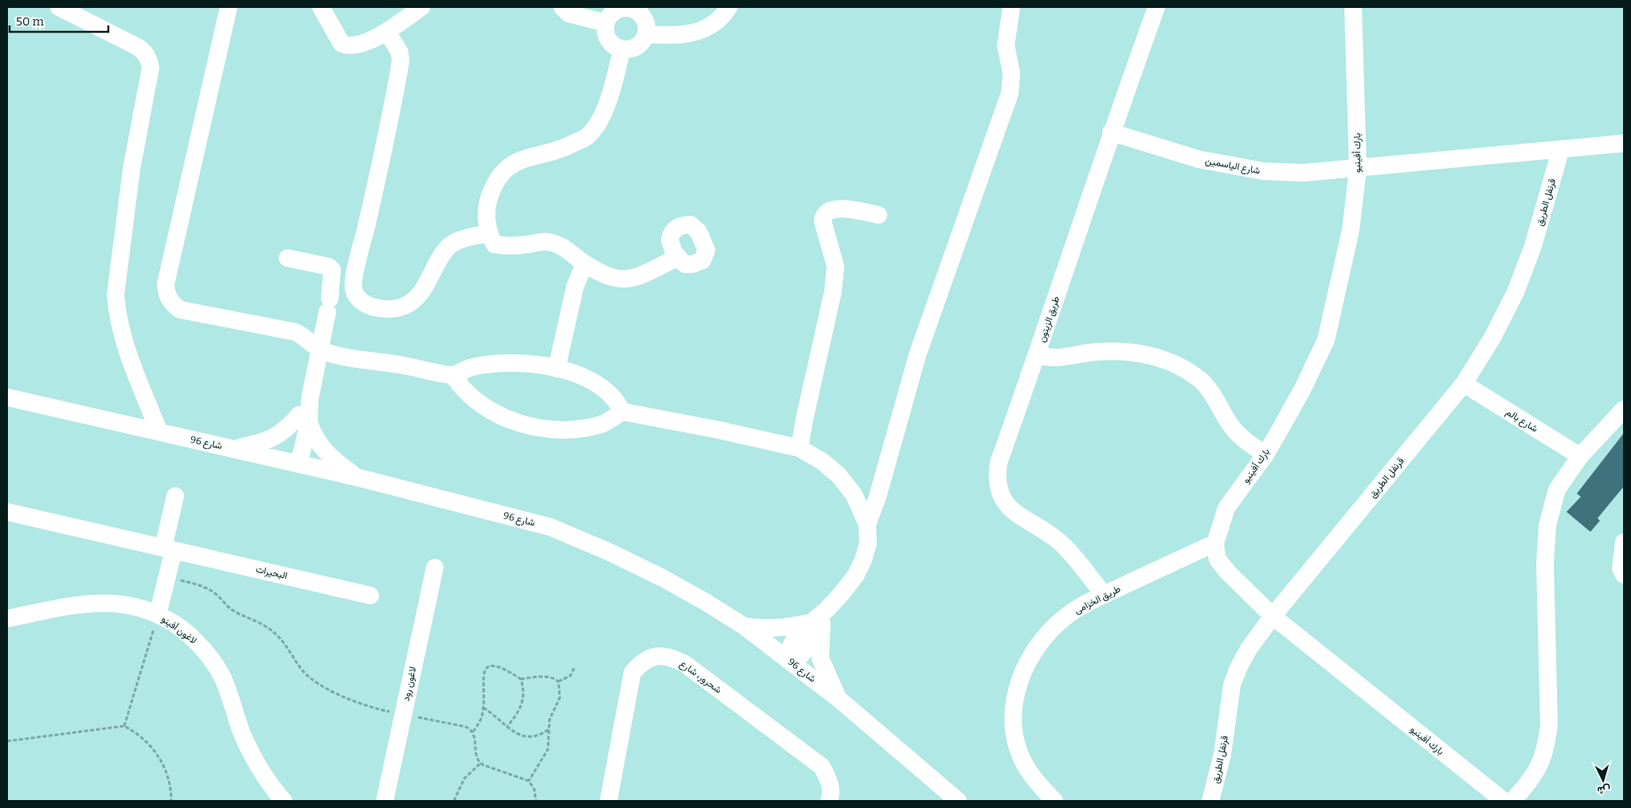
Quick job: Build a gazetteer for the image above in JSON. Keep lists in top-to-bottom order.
{
  "streets": {
    "street": [
      "بارك أفينيو",
      "شارع الياسمين",
      "قرنفل الطريق",
      "طريق الزيتون",
      "شارع بالم",
      "شارع 96",
      "البحيرات",
      "طريق الخزامى",
      "لاغون أفينو",
      "شحرور، شارع",
      "لاغون رود"
    ]
  },
  "crossings": [
    ["بارك أفينيو", "شارع الياسمين"],
    ["بارك أفينيو", "قرنفل الطريق"],
    ["بارك أفينيو", "طريق الخزامى"],
    ["شارع الياسمين", "قرنفل الطريق"],
    ["شارع الياسمين", "طريق الزيتون"],
    ["قرنفل الطريق", "شارع بالم"],
    ["طريق الزيتون", "طريق الخزامى"]
  ],
  "scale_bar": "50 m",
  "north": "bottom"
}
